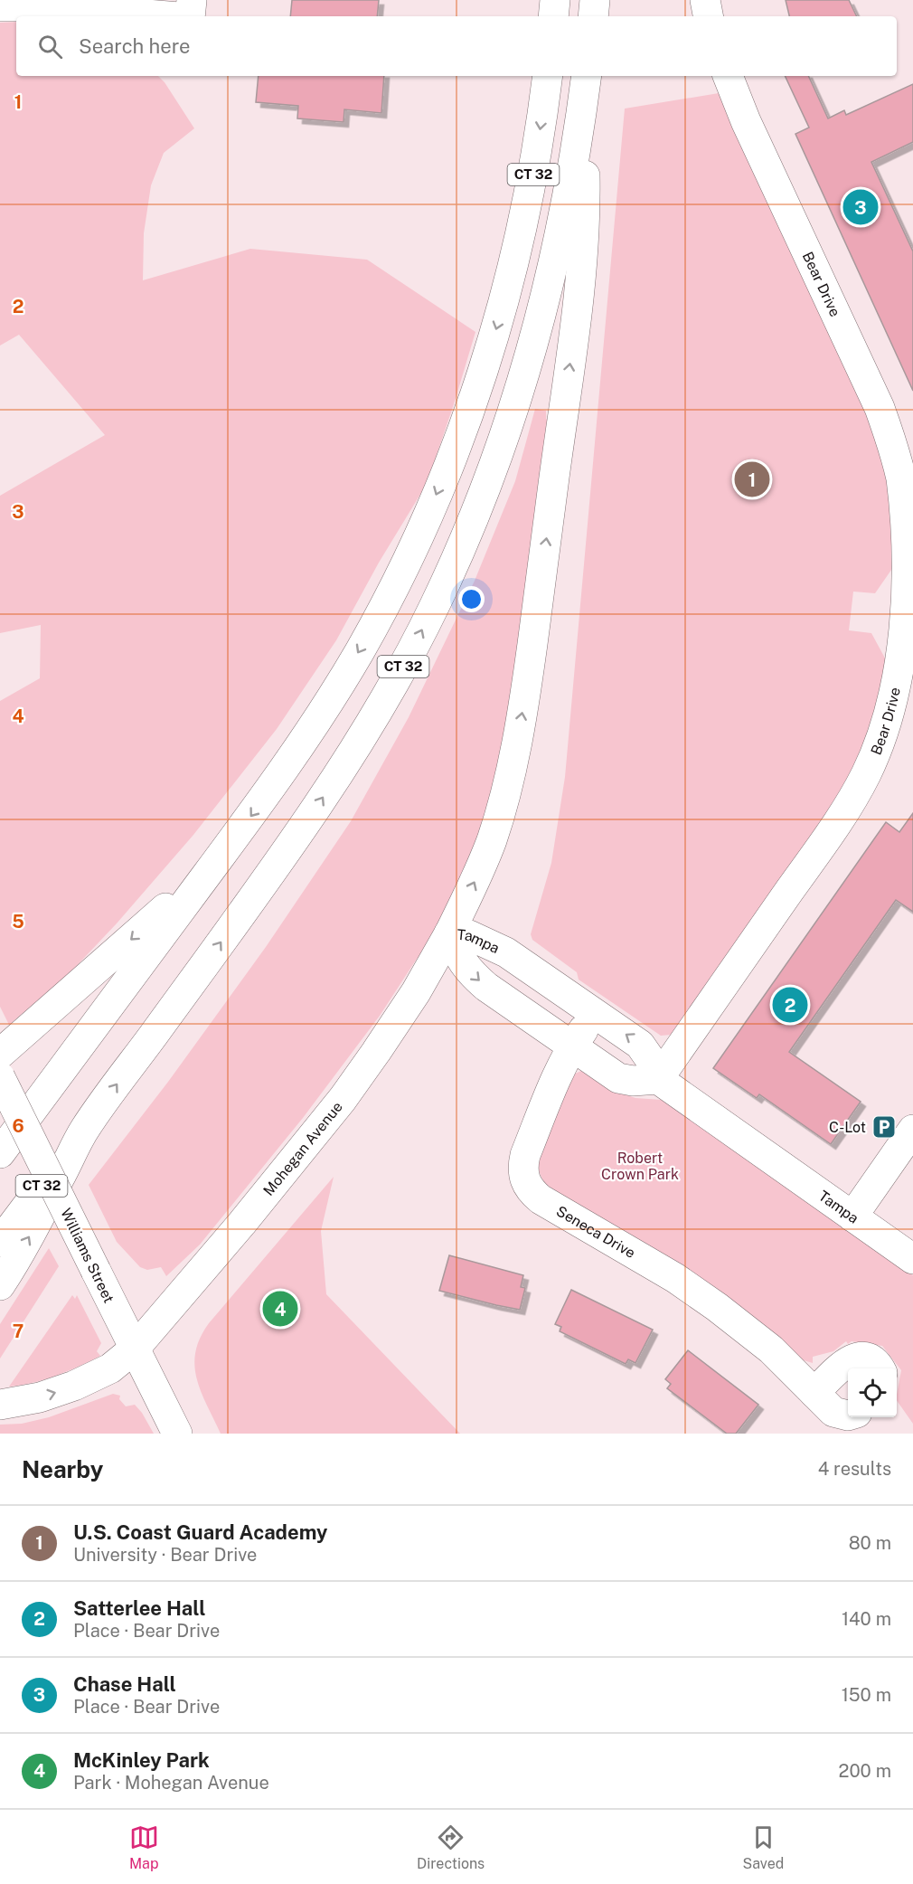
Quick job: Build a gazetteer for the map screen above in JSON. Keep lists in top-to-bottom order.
{
  "streets": {
    "main road": [
      "CT 32",
      "Bear Drive",
      "Tampa",
      "Mohegan Avenue",
      "Seneca Drive",
      "Williams Street"
    ]
  },
  "crossings": [
    ["CT 32", "Mohegan Avenue"],
    ["Bear Drive", "Tampa"],
    ["Tampa", "Mohegan Avenue"],
    ["Tampa", "Seneca Drive"],
    ["Mohegan Avenue", "Williams Street"]
  ],
  "parks": ["Robert Crown Park"],
  "places": {
    "parking": ["C-Lot"]
  },
  "page": {
    "search": "Search here",
    "pins": [
      "3",
      "1",
      "2",
      "4"
    ],
    "heading": ["Nearby", "4 results"],
    "list": [
      {
        "mark": "1",
        "name": "U.S. Coast Guard Academy",
        "note": "University · Bear Drive",
        "value": "80 m"
      },
      {
        "mark": "2",
        "name": "Satterlee Hall",
        "note": "Place · Bear Drive",
        "value": "140 m"
      },
      {
        "mark": "3",
        "name": "Chase Hall",
        "note": "Place · Bear Drive",
        "value": "150 m"
      },
      {
        "mark": "4",
        "name": "McKinley Park",
        "note": "Park · Mohegan Avenue",
        "value": "200 m"
      }
    ],
    "nav": ["Map", "Directions", "Saved"]
  },
  "grid": {
    "rows": [
      "1",
      "2",
      "3",
      "4",
      "5",
      "6",
      "7"
    ]
  }
}
